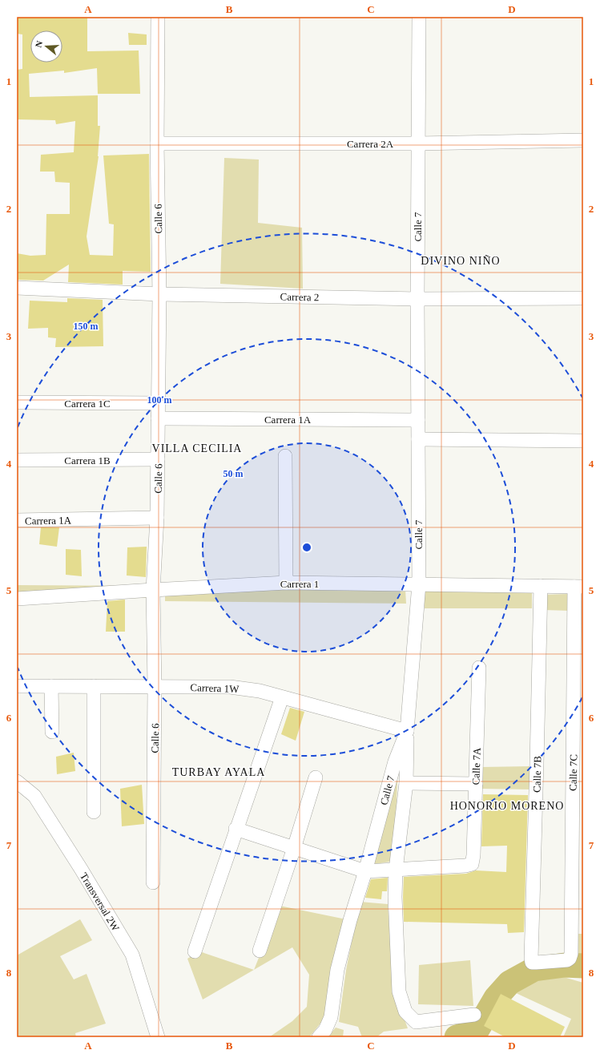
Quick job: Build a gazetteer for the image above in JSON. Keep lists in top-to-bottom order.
{
  "streets": {
    "street": [
      "Carrera 2A",
      "Calle 6",
      "Calle 7",
      "Carrera 2",
      "Carrera 1C",
      "Carrera 1A",
      "Carrera 1B",
      "Carrera 1",
      "Carrera 1W",
      "Calle 7A",
      "Calle 7C",
      "Calle 7B",
      "Transversal 2W"
    ]
  },
  "crossings": [
    ["Carrera 2A", "Calle 6"],
    ["Carrera 2A", "Calle 7"],
    ["Calle 6", "Carrera 2"],
    ["Calle 6", "Carrera 1C"],
    ["Calle 6", "Carrera 1A"],
    ["Calle 6", "Carrera 1B"],
    ["Calle 6", "Carrera 1"],
    ["Calle 6", "Carrera 1W"],
    ["Calle 7", "Carrera 2"],
    ["Calle 7", "Carrera 1A"],
    ["Calle 7", "Carrera 1"],
    ["Calle 7", "Carrera 1W"],
    ["Carrera 1", "Calle 7C"],
    ["Carrera 1", "Calle 7B"],
    ["Calle 7C", "Calle 7B"]
  ],
  "districts": [
    "DIVINO NIÑO",
    "VILLA CECILIA",
    "TURBAY AYALA",
    "HONORIO MORENO"
  ],
  "north": "left",
  "grid": {
    "columns": [
      "A",
      "B",
      "C",
      "D"
    ],
    "rows": [
      "1",
      "2",
      "3",
      "4",
      "5",
      "6",
      "7",
      "8"
    ]
  },
  "rings": ["150 m", "100 m", "50 m"]
}
